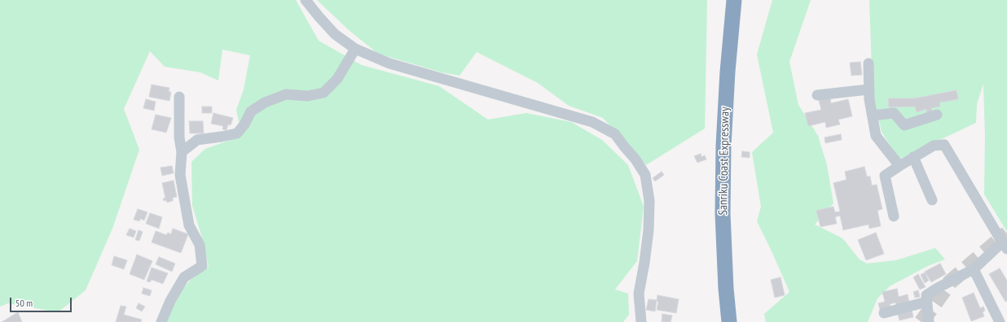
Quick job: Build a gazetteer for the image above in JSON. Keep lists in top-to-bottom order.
{
  "streets": {
    "highway": ["Sanriku Coast Expressway"]
  },
  "scale_bar": "50 m"
}
